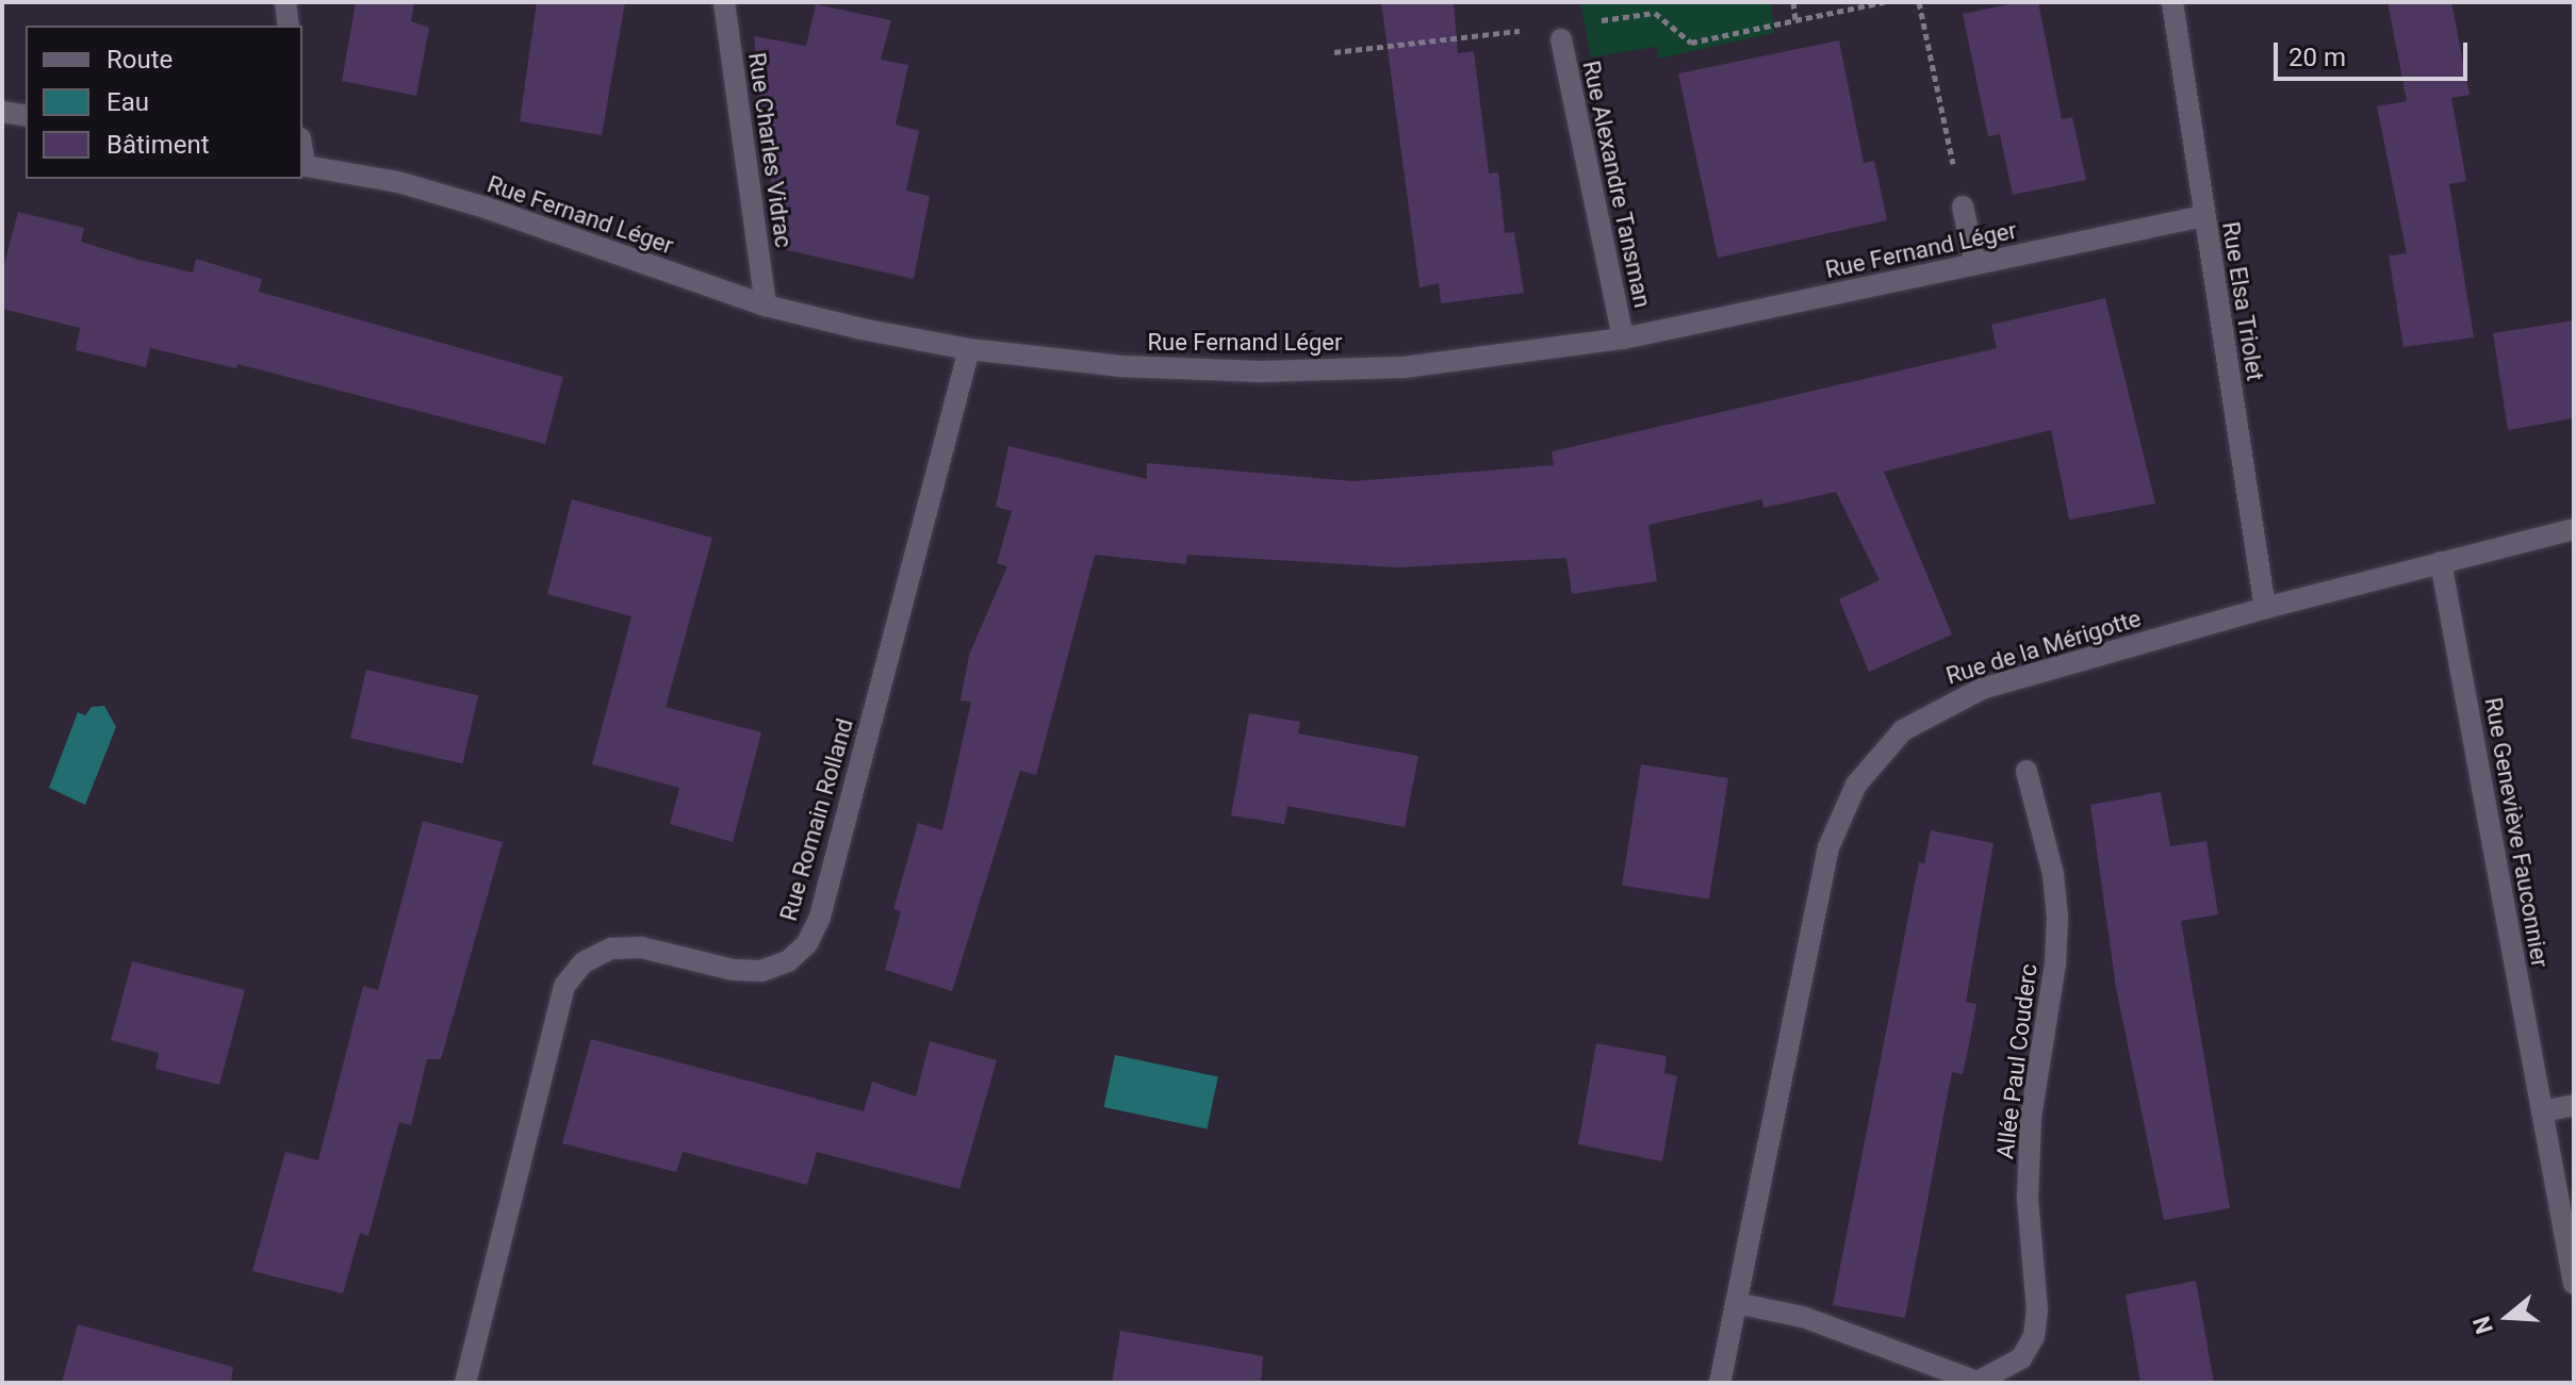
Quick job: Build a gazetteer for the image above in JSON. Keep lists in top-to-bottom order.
{
  "streets": {
    "street": [
      "Rue Charles Vidrac",
      "Rue Alexandre Tansman",
      "Rue Fernand Léger",
      "Rue Elsa Triolet",
      "Rue de la Mérigotte",
      "Rue Romain Rolland",
      "Rue Geneviève Fauconnier",
      "Allée Paul Couderc"
    ]
  },
  "crossings": [
    ["Rue Charles Vidrac", "Rue Fernand Léger"],
    ["Rue Alexandre Tansman", "Rue Fernand Léger"],
    ["Rue Fernand Léger", "Rue Elsa Triolet"],
    ["Rue Fernand Léger", "Rue Romain Rolland"],
    ["Rue Elsa Triolet", "Rue de la Mérigotte"],
    ["Rue de la Mérigotte", "Rue Geneviève Fauconnier"],
    ["Rue de la Mérigotte", "Allée Paul Couderc"]
  ],
  "legend": ["Route", "Eau", "Bâtiment"],
  "scale_bar": "20 m",
  "north": "left"
}
